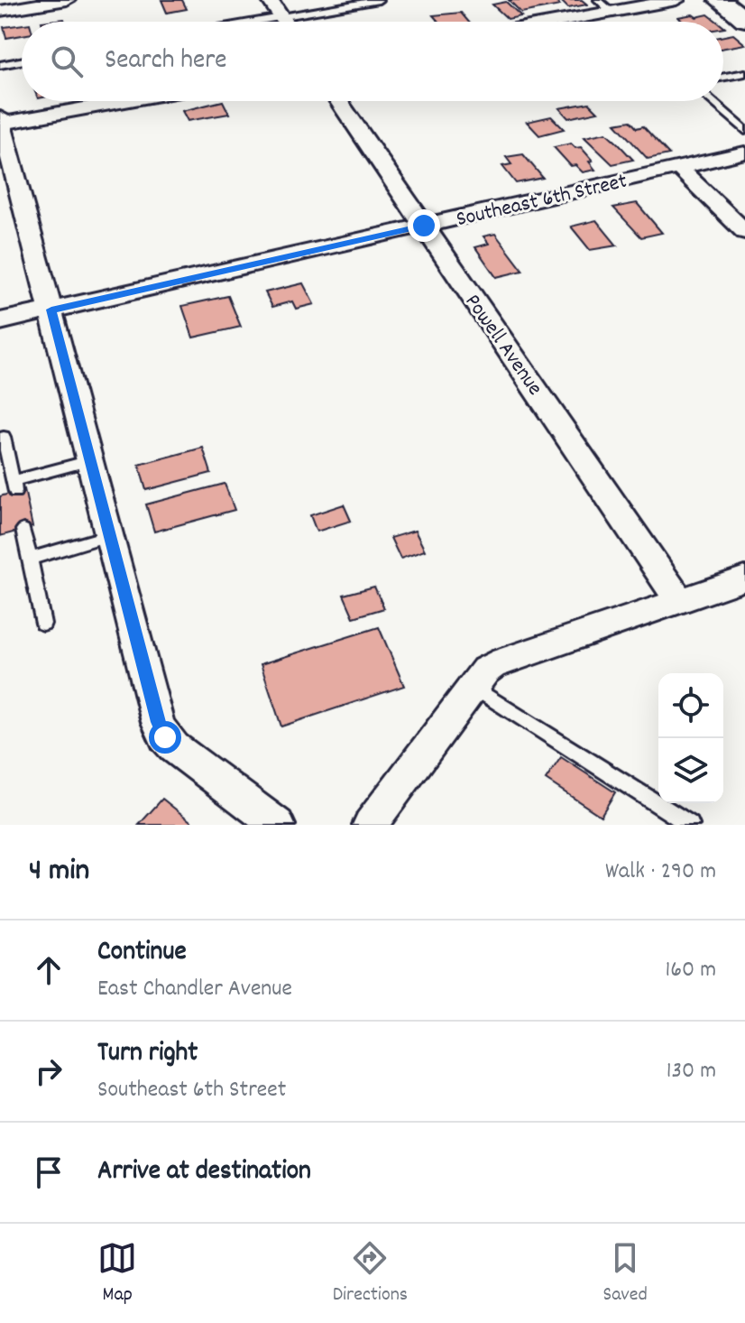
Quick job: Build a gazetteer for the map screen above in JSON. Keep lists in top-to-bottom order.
{
  "streets": {
    "street": ["Southeast 6th Street", "Powell Avenue"]
  },
  "crossings": [
    ["Southeast 6th Street", "Powell Avenue"]
  ],
  "page": {
    "search": "Search here",
    "heading": ["4 min", "Walk · 290 m"],
    "list": [
      ["Continue", "East Chandler Avenue", "160 m"],
      ["Turn right", "Southeast 6th Street", "130 m"],
      "Arrive at destination"
    ],
    "nav": ["Map", "Directions", "Saved"]
  }
}
